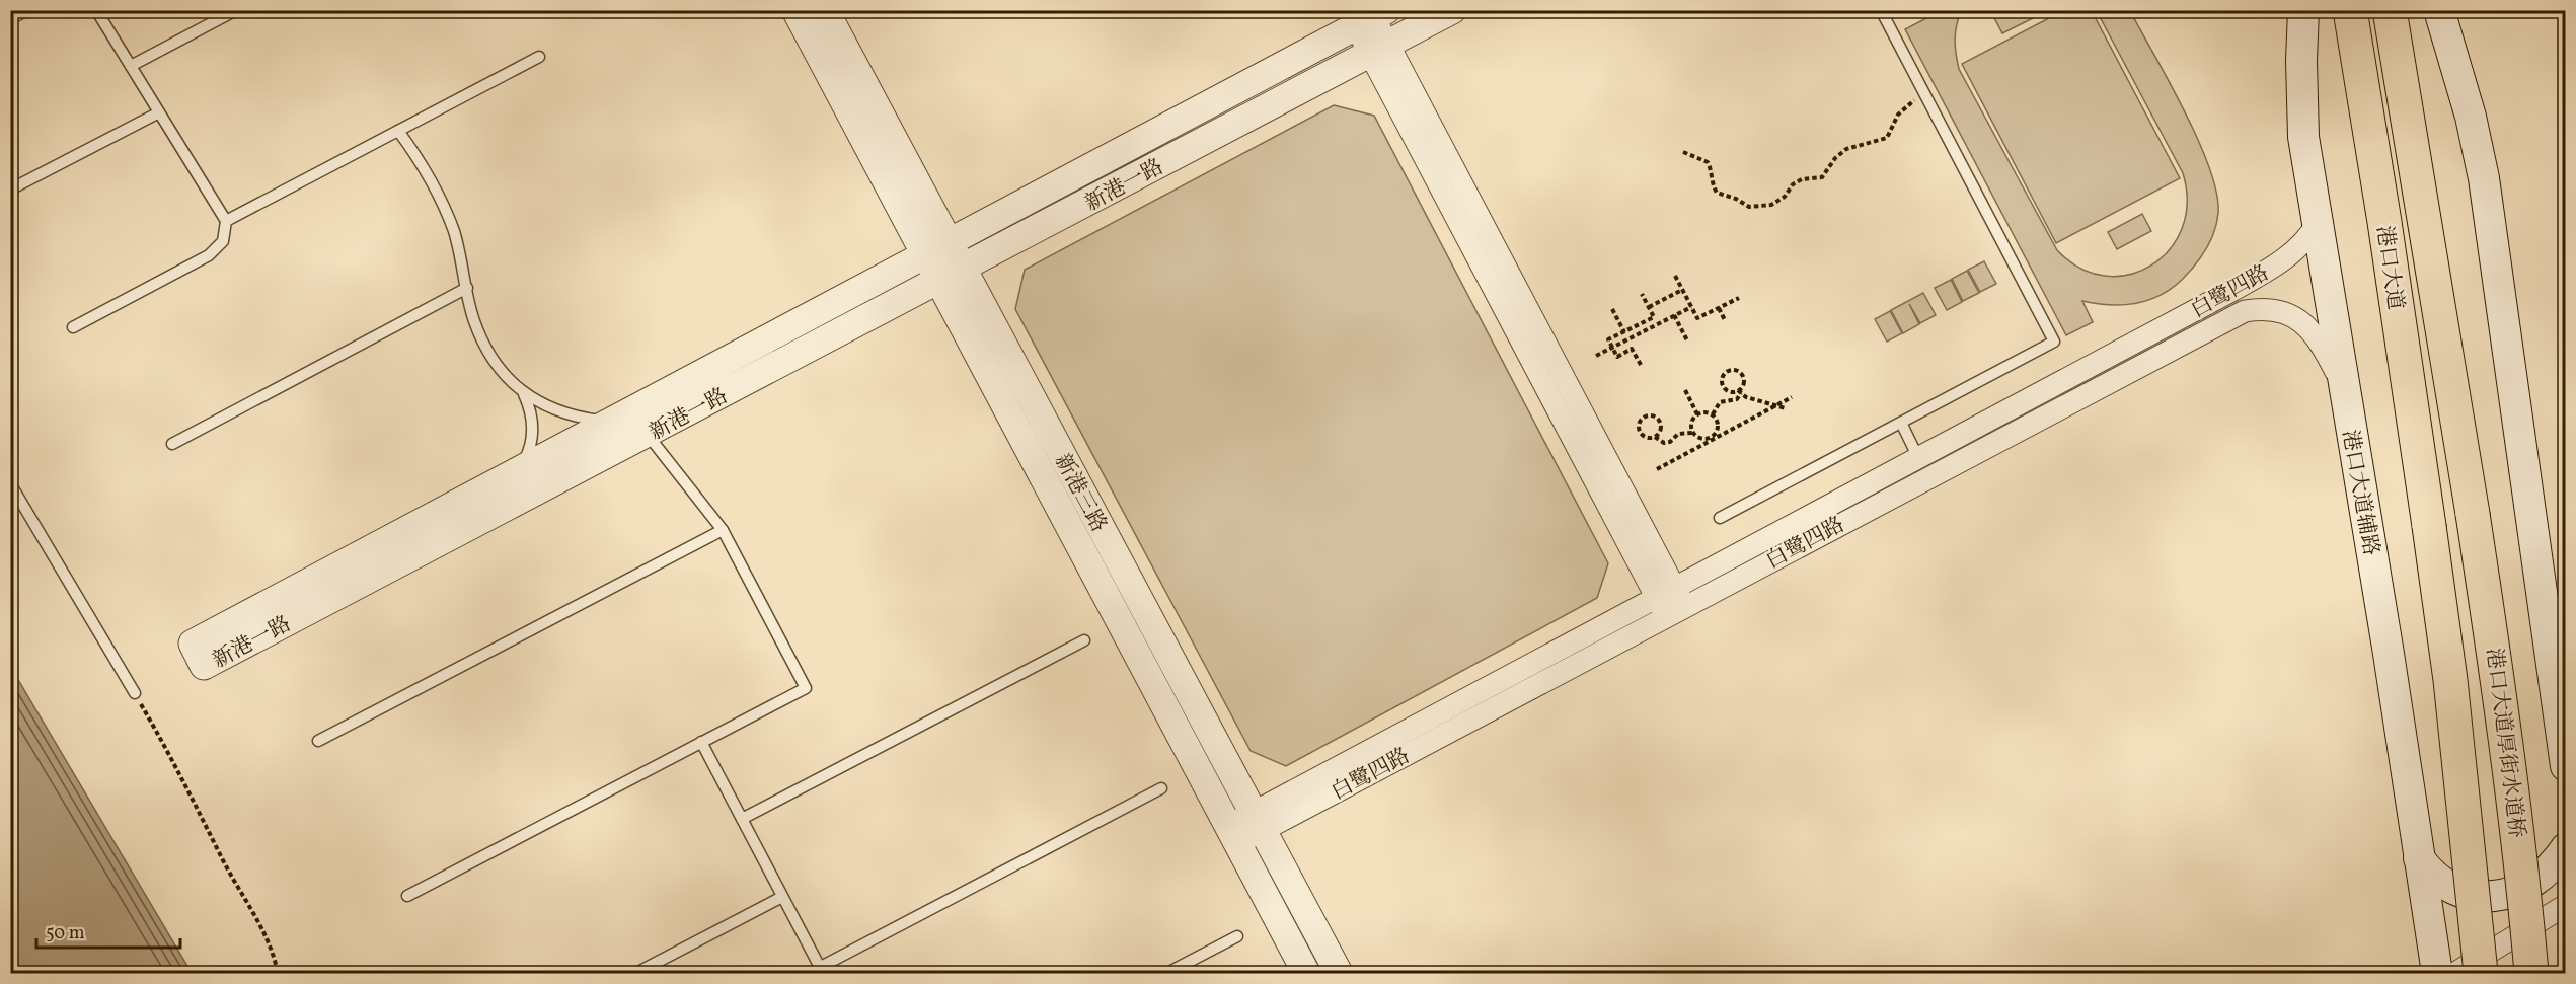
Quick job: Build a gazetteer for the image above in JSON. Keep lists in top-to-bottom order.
{
  "streets": {
    "main road": ["港口大道", "港口大道辅路", "港口大道厚街水道桥"],
    "street": ["新港一路", "白鹭四路", "新港三路"]
  },
  "crossings": [
    ["新港一路", "新港三路"],
    ["港口大道", "港口大道厚街水道桥"],
    ["白鹭四路", "新港三路"],
    ["白鹭四路", "港口大道辅路"]
  ],
  "scale_bar": "50 m"
}
